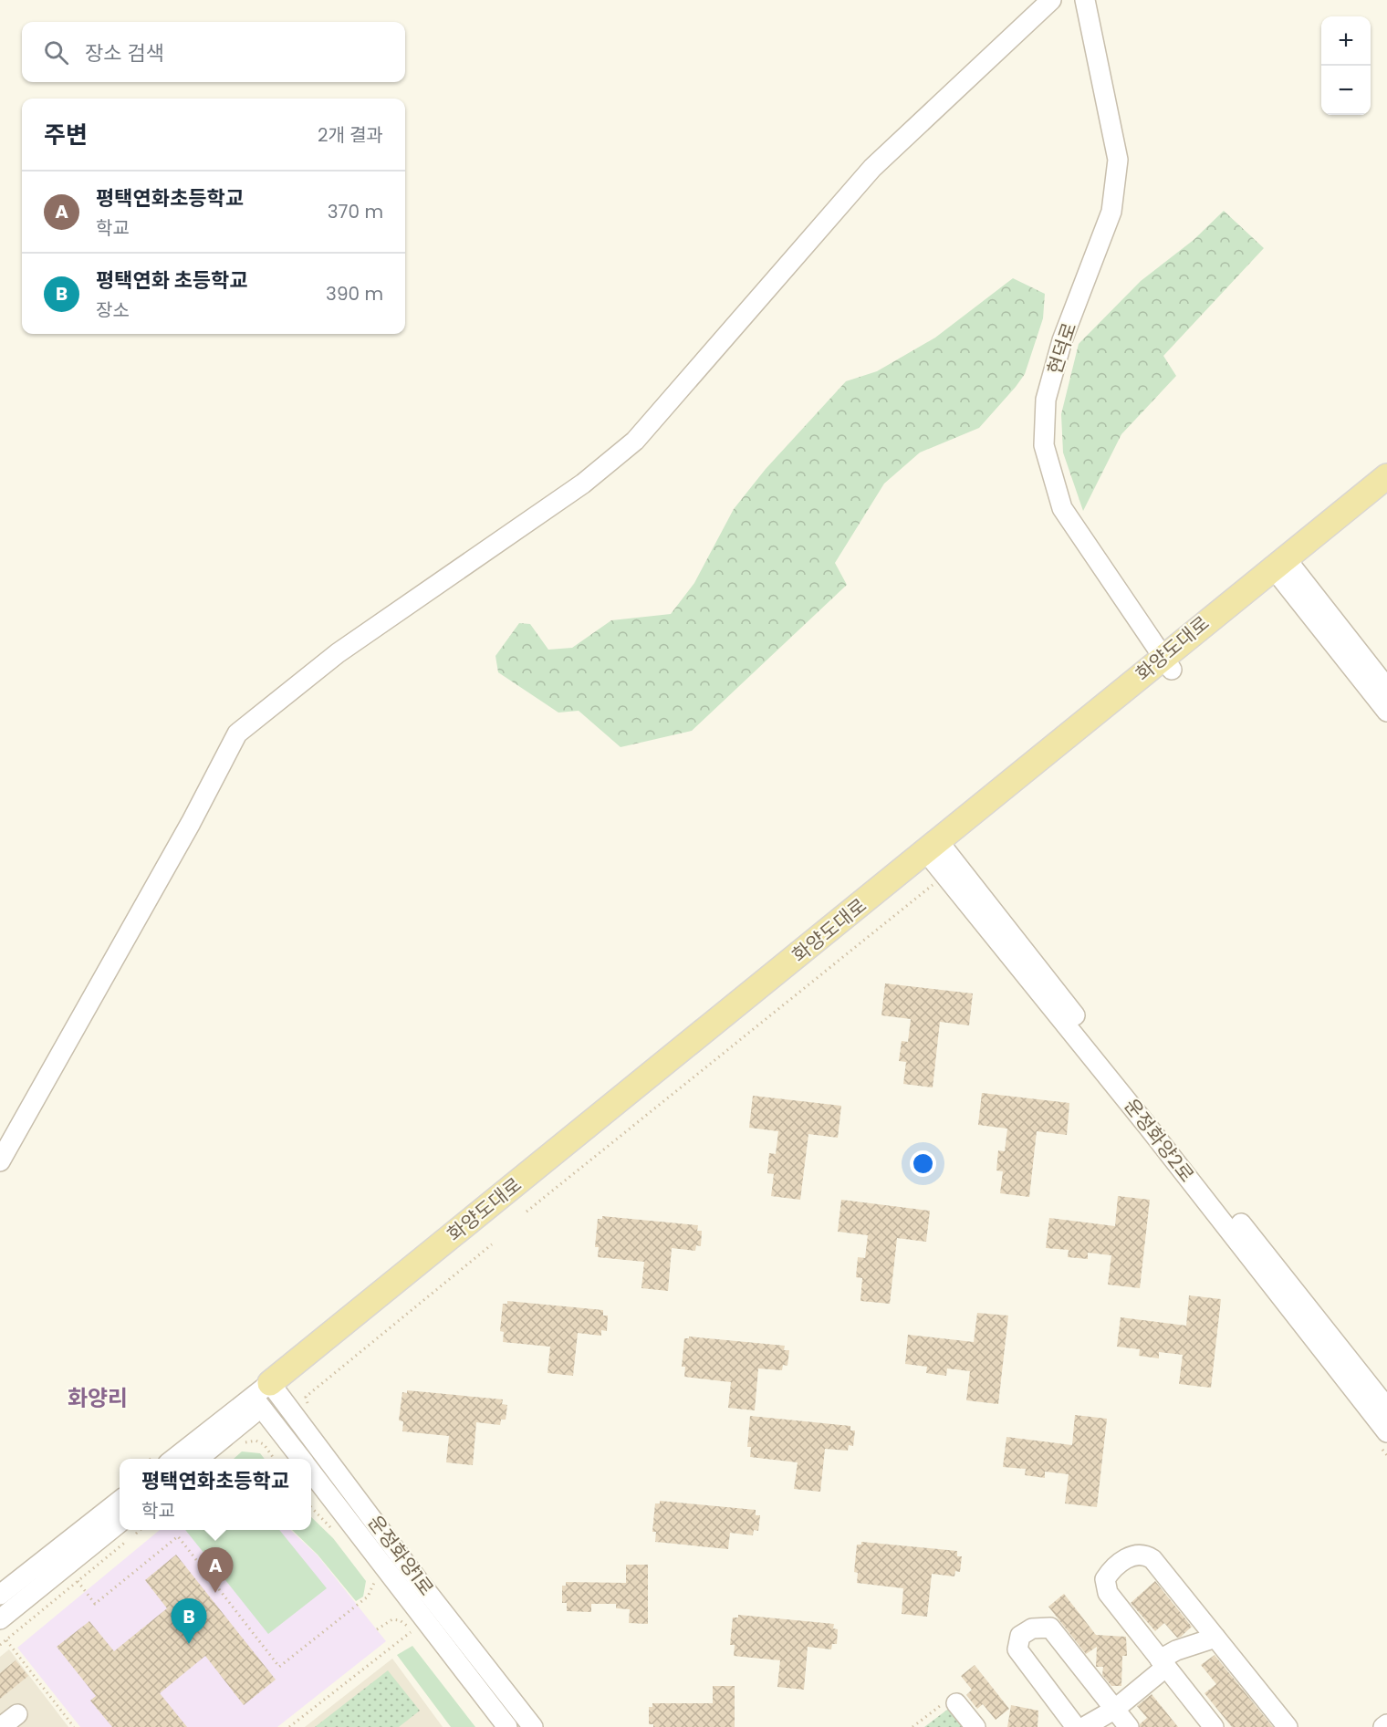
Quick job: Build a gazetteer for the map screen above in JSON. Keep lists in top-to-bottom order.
{
  "streets": {
    "main road": ["화양도대로"],
    "street": ["현덕로", "운정화양2로", "운정화양1로"]
  },
  "crossings": [
    ["현덕로", "화양도대로"],
    ["화양도대로", "운정화양2로"],
    ["화양도대로", "운정화양1로"]
  ],
  "districts": ["화양리"],
  "page": {
    "map_buttons": ["+", "−"],
    "search": "장소 검색",
    "heading": ["주변", "2개 결과"],
    "list": [
      {
        "mark": "A",
        "name": "평택연화초등학교",
        "note": "학교",
        "value": "370 m"
      },
      {
        "mark": "B",
        "name": "평택연화 초등학교",
        "note": "장소",
        "value": "390 m"
      }
    ],
    "popup": ["평택연화초등학교", "학교"],
    "pins": ["A", "B"]
  }
}
